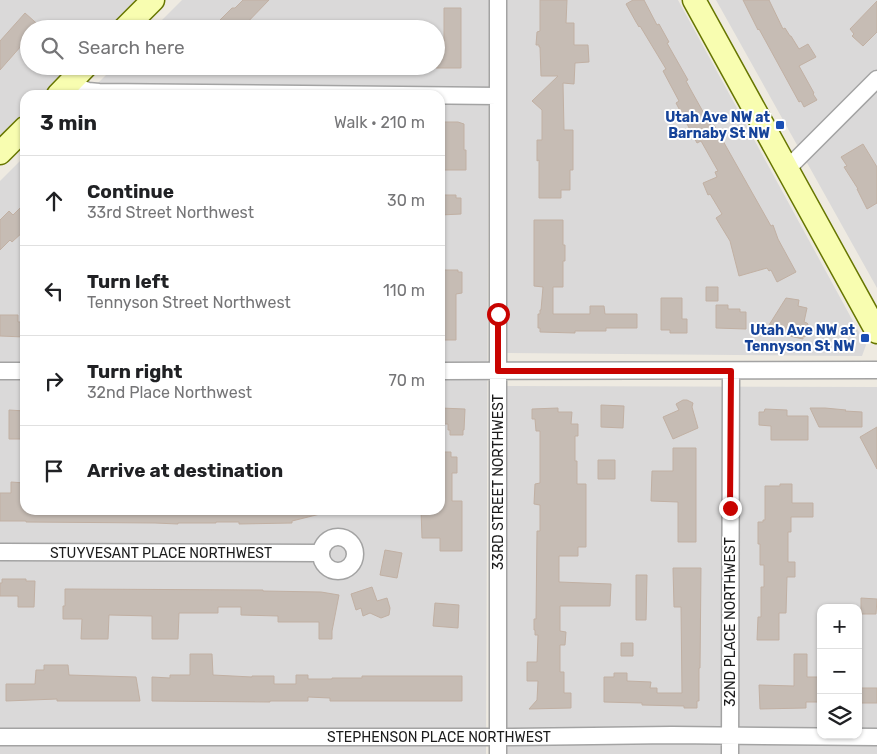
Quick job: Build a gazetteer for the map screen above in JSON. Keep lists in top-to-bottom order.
{
  "streets": {
    "street": [
      "33RD STREET NORTHWEST",
      "STUYVESANT PLACE NORTHWEST",
      "32ND PLACE NORTHWEST",
      "STEPHENSON PLACE NORTHWEST"
    ]
  },
  "crossings": [
    ["33RD STREET NORTHWEST", "STEPHENSON PLACE NORTHWEST"],
    ["32ND PLACE NORTHWEST", "STEPHENSON PLACE NORTHWEST"]
  ],
  "places": {
    "transit": ["Utah Ave NW at Barnaby St NW", "Utah Ave NW at Tennyson St NW"]
  },
  "page": {
    "search": "Search here",
    "heading": ["3 min", "Walk · 210 m"],
    "list": [
      ["Continue", "33rd Street Northwest", "30 m"],
      ["Turn left", "Tennyson Street Northwest", "110 m"],
      ["Turn right", "32nd Place Northwest", "70 m"],
      "Arrive at destination"
    ],
    "map_buttons": ["+", "−"]
  }
}
